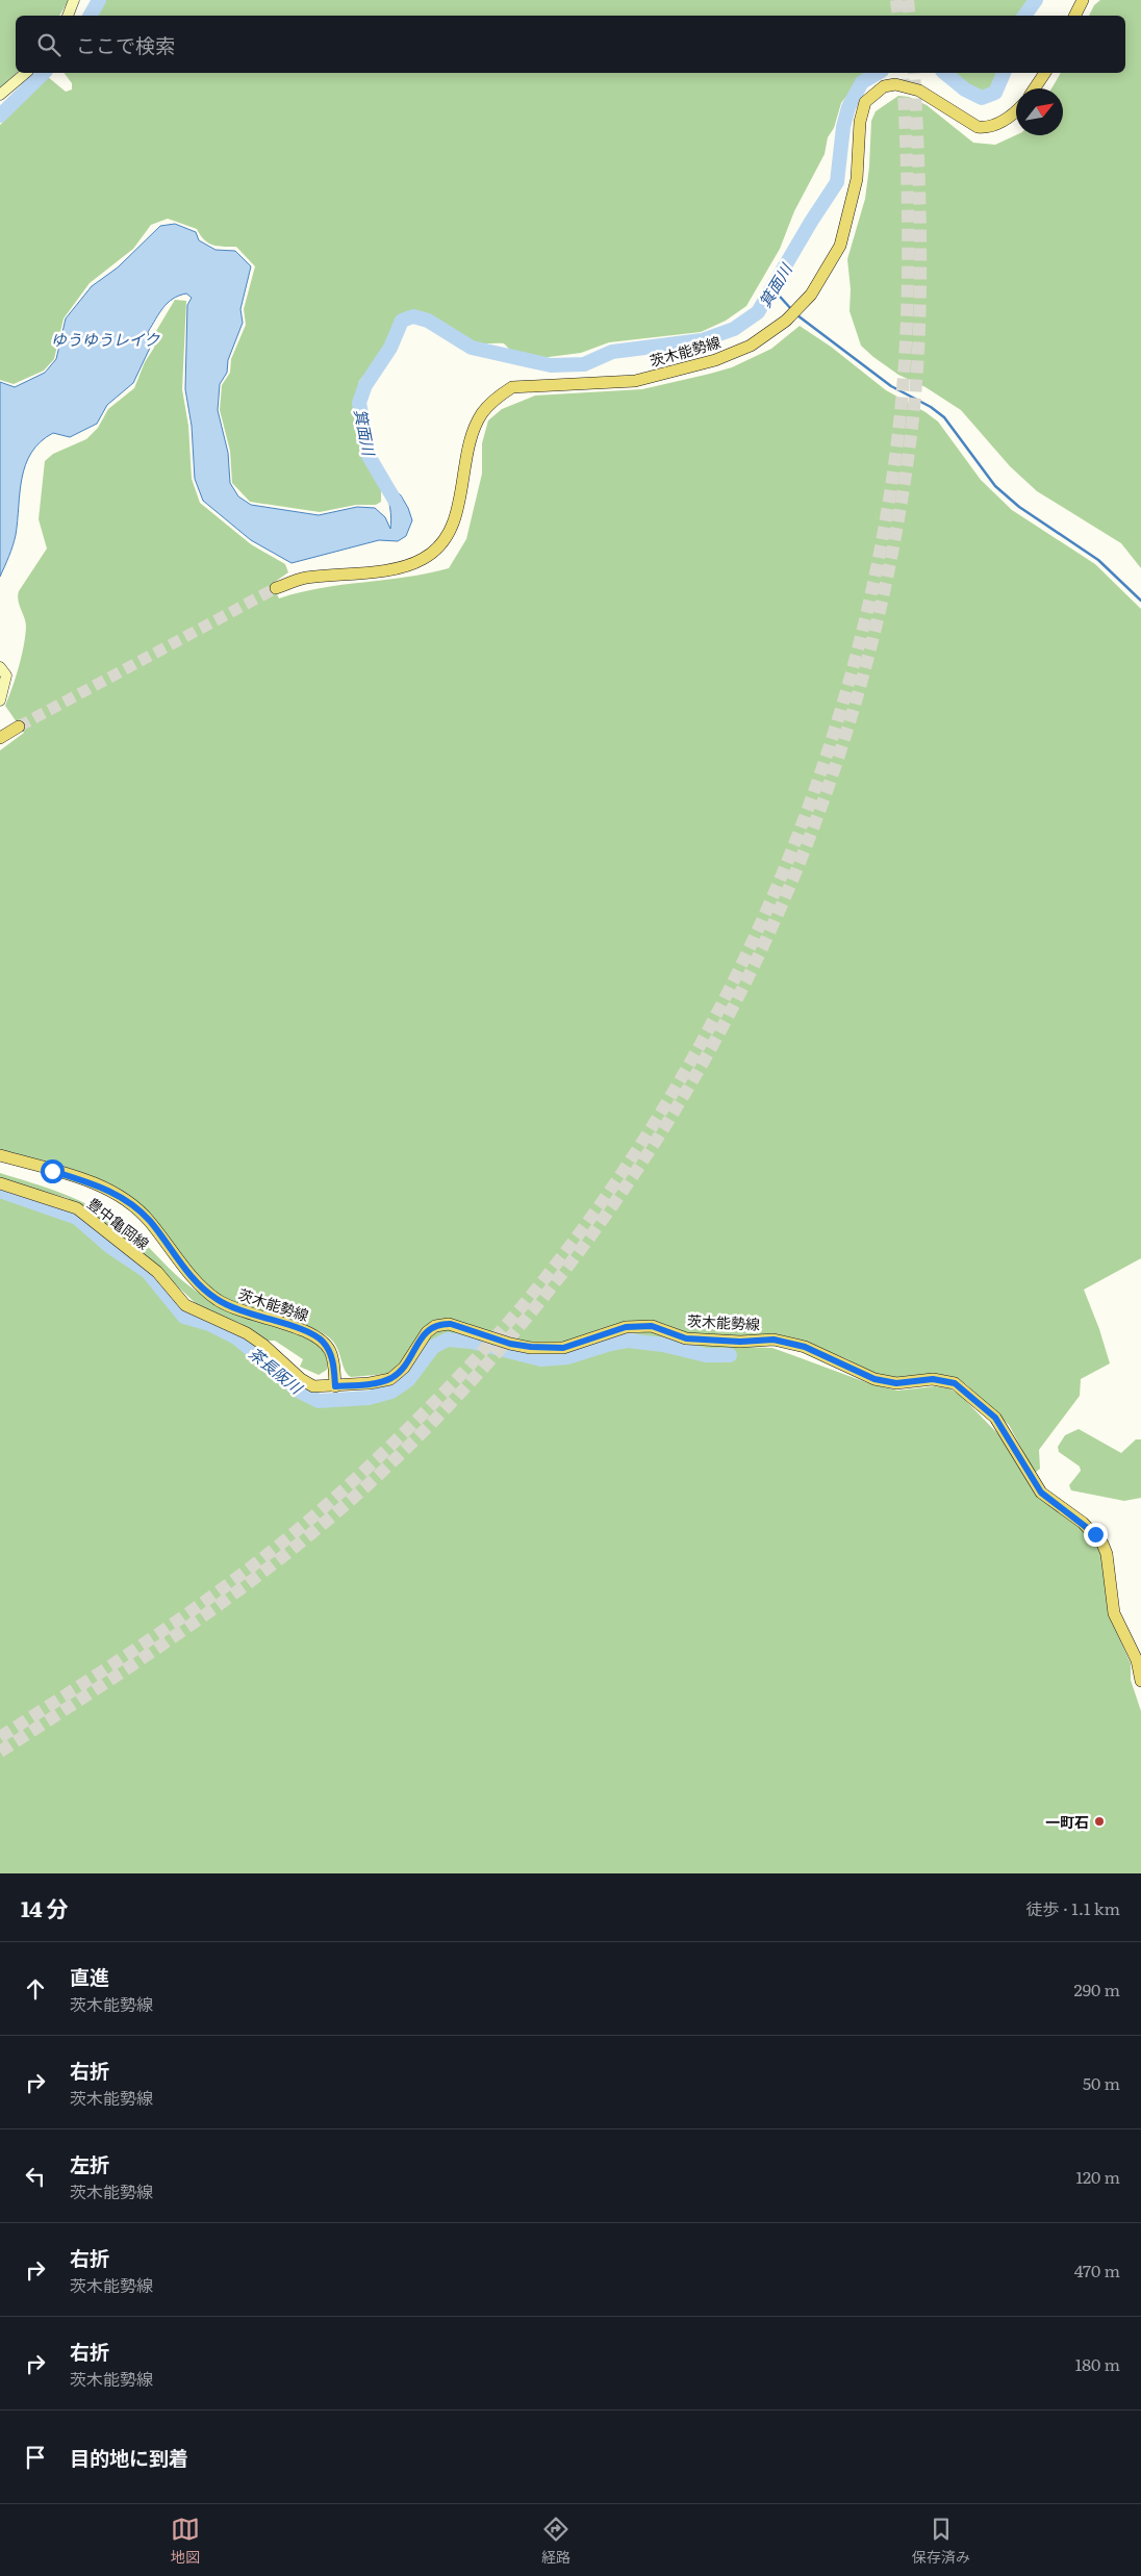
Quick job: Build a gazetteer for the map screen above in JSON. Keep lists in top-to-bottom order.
{
  "streets": {
    "main road": ["茨木能勢線", "豊中亀岡線"]
  },
  "crossings": [
    ["茨木能勢線", "豊中亀岡線"]
  ],
  "water": ["箕面川", "ゆうゆうレイク", "茶長阪川"],
  "places": ["一町石"],
  "north": "top right",
  "page": {
    "search": "ここで検索",
    "heading": ["14 分", "徒歩 · 1.1 km"],
    "list": [
      ["直進", "茨木能勢線", "290 m"],
      ["右折", "茨木能勢線", "50 m"],
      ["左折", "茨木能勢線", "120 m"],
      ["右折", "茨木能勢線", "470 m"],
      ["右折", "茨木能勢線", "180 m"],
      "目的地に到着"
    ],
    "nav": ["地図", "経路", "保存済み"]
  }
}
